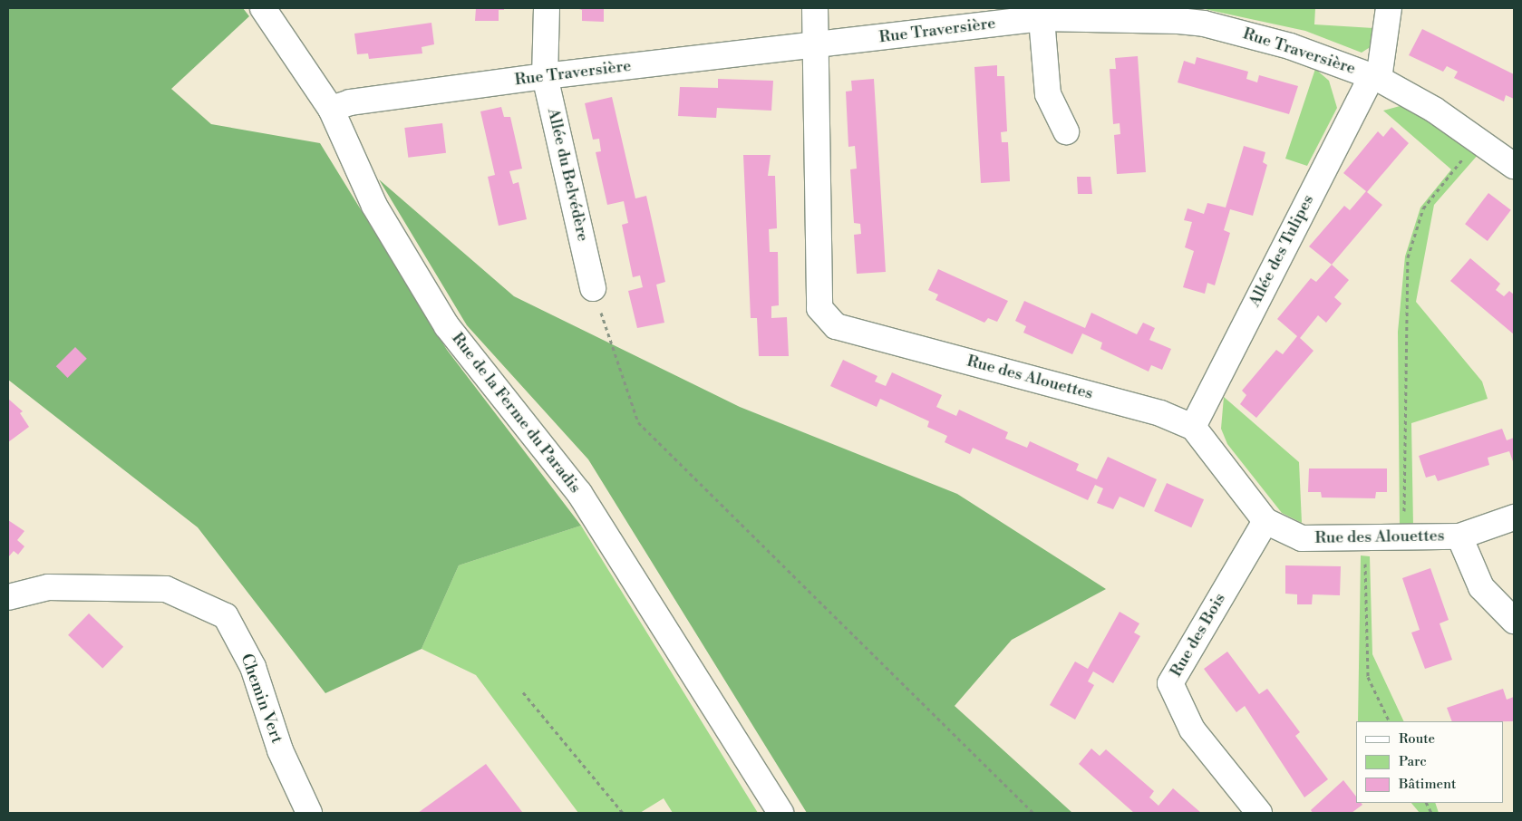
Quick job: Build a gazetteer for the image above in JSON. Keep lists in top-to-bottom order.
{
  "streets": {
    "street": [
      "Rue Traversière",
      "Allée du Belvédère",
      "Allée des Tulipes",
      "Rue des Alouettes",
      "Rue de la Ferme du Paradis",
      "Rue des Bois",
      "Chemin Vert"
    ]
  },
  "crossings": [
    ["Rue Traversière", "Allée du Belvédère"],
    ["Rue Traversière", "Allée des Tulipes"],
    ["Rue Traversière", "Rue des Alouettes"],
    ["Rue Traversière", "Rue de la Ferme du Paradis"],
    ["Allée des Tulipes", "Rue des Alouettes"],
    ["Rue des Alouettes", "Rue des Bois"]
  ],
  "legend": ["Route", "Parc", "Bâtiment"]
}
